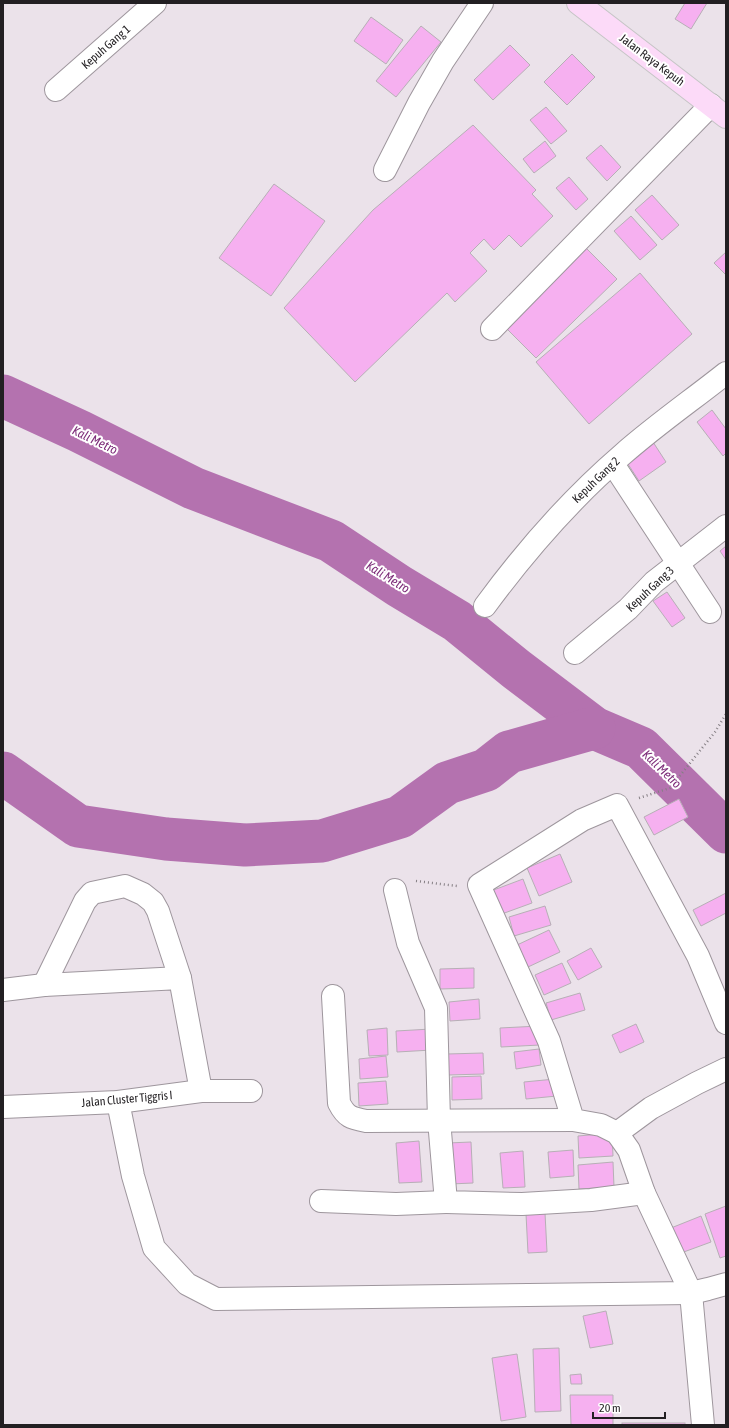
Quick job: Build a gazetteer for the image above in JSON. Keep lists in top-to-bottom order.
{
  "streets": {
    "main road": ["Jalan Raya Kepuh"],
    "street": [
      "Kepuh Gang 1",
      "Kepuh Gang 2",
      "Kepuh Gang 3",
      "Jalan Cluster Tiggris I"
    ]
  },
  "water": ["Kali Metro"],
  "scale_bar": "20 m"
}
